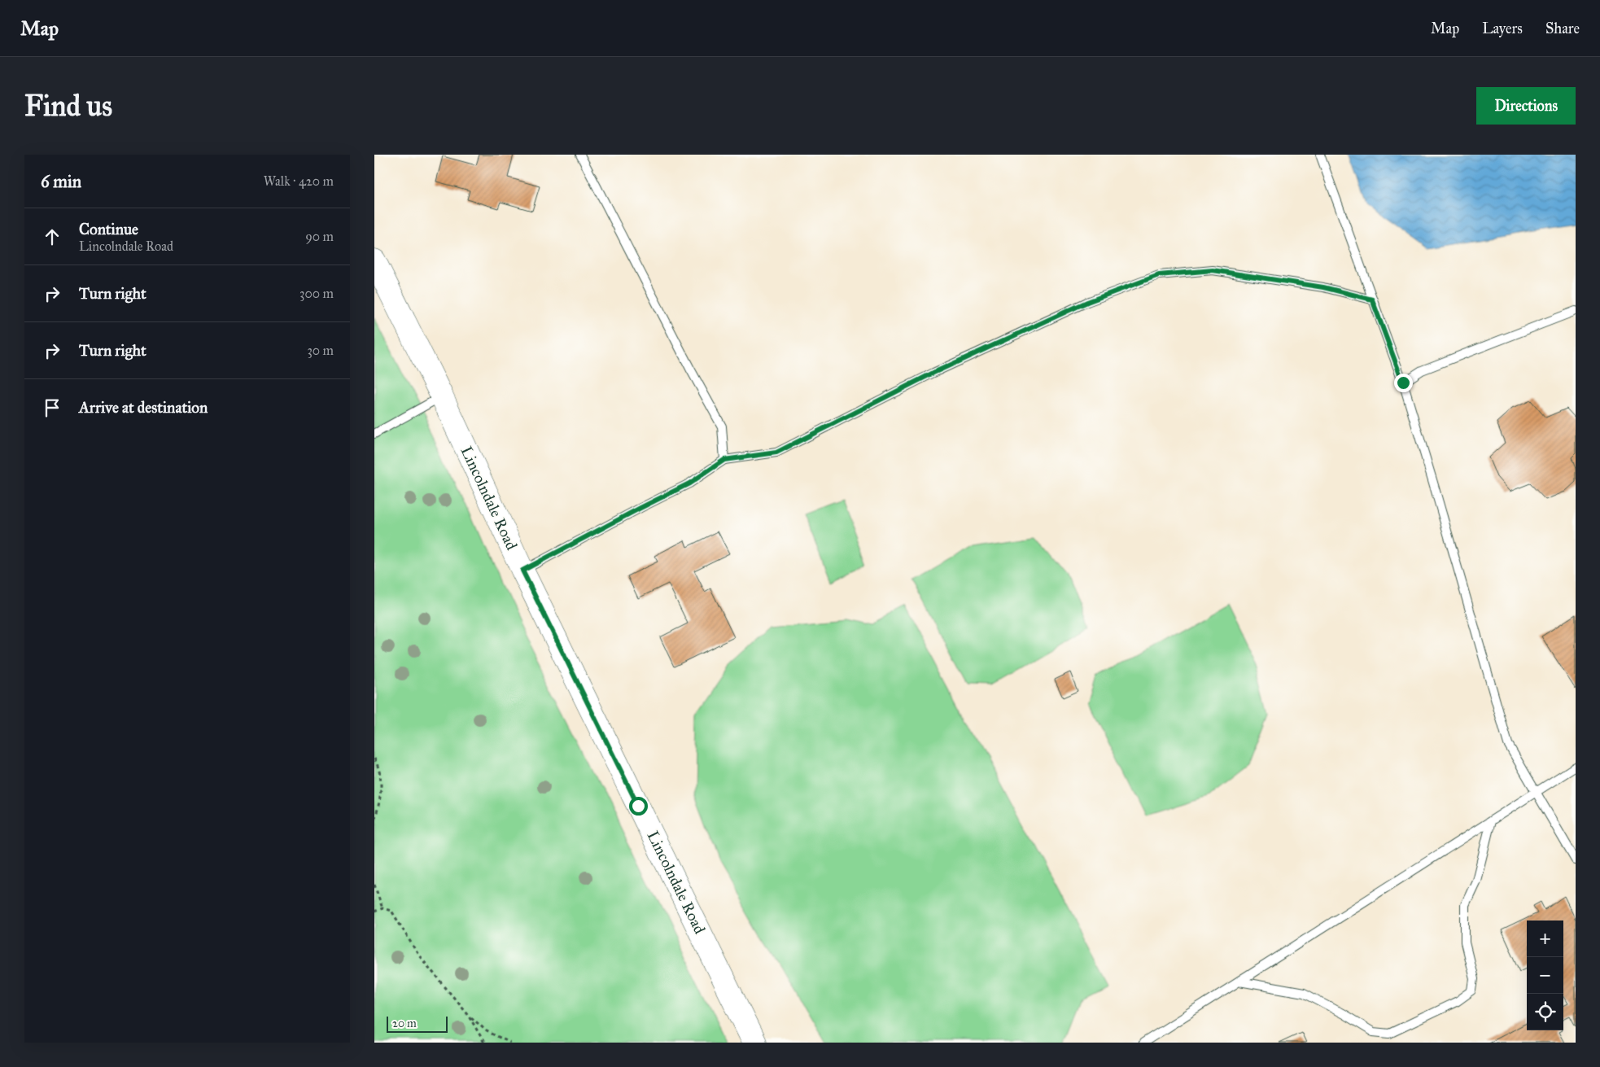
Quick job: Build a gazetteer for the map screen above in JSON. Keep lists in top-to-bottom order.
{
  "streets": {
    "main road": ["Lincolndale Road"]
  },
  "scale_bar": "20 m",
  "page": {
    "header": "Map",
    "nav": ["Map", "Layers", "Share"],
    "buttons": "Directions",
    "title": "Find us",
    "heading": ["6 min", "Walk · 420 m"],
    "list": [
      ["Continue", "Lincolndale Road", "90 m"],
      ["Turn right", "300 m"],
      ["Turn right", "30 m"],
      "Arrive at destination"
    ],
    "map_buttons": ["+", "−"],
    "scale": "20 m"
  }
}
